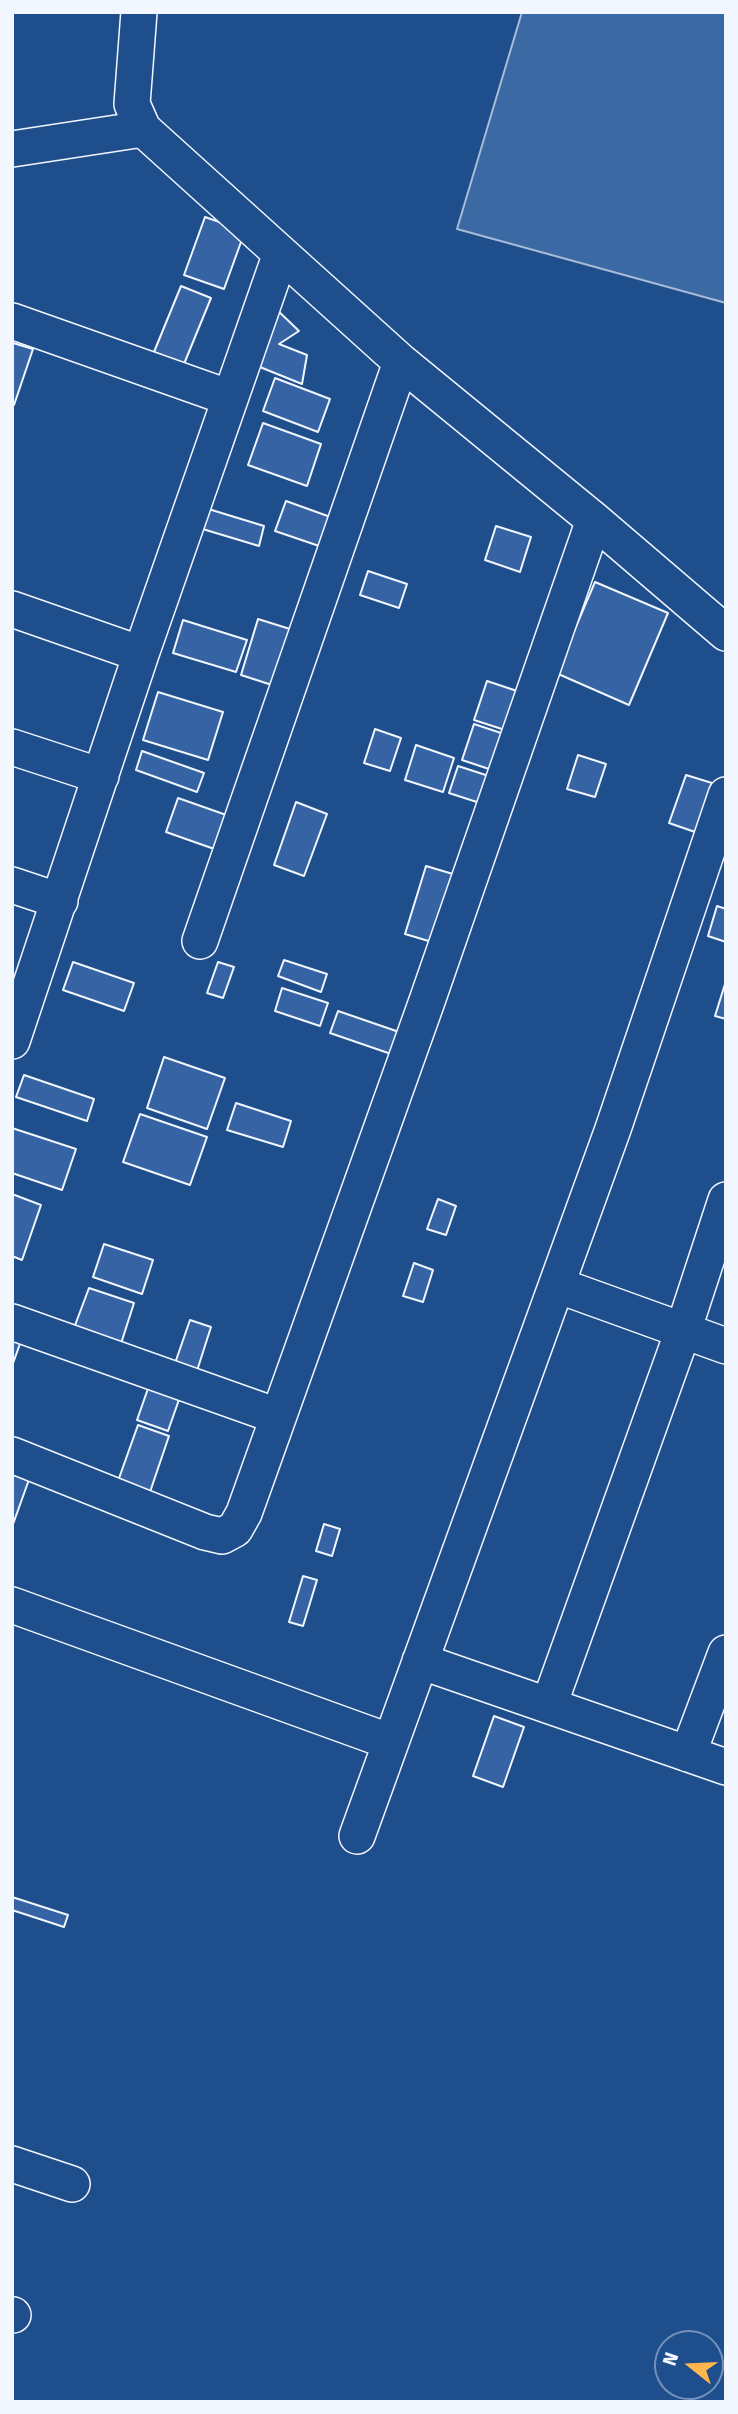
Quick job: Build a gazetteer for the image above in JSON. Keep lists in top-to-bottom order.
{
  "north": "left"
}
